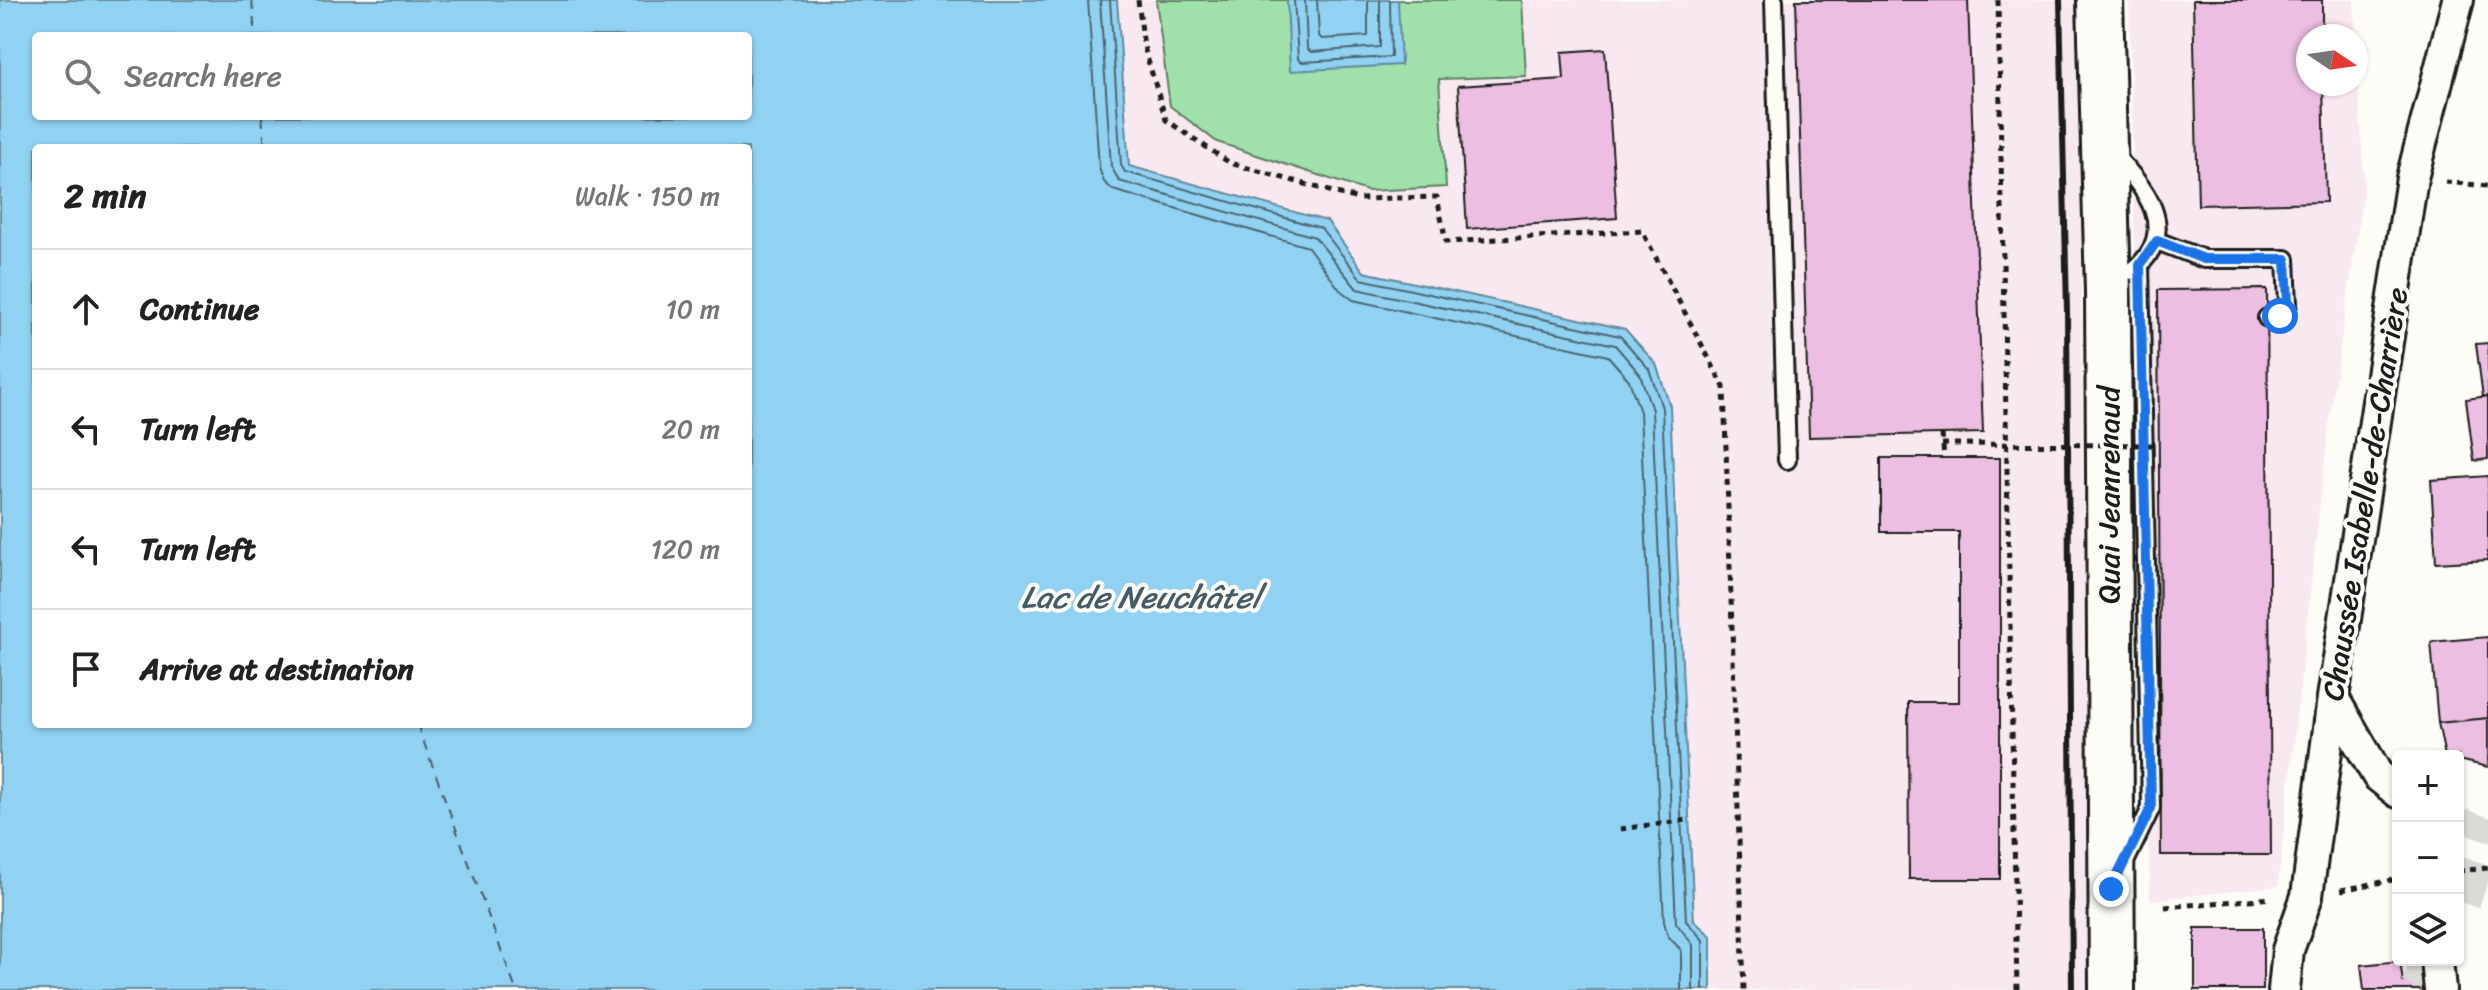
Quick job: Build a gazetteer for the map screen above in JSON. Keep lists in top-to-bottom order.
{
  "streets": {
    "main road": ["Quai Jeanrenaud"],
    "street": ["Chaussée Isabelle-de-Charrière"]
  },
  "water": ["Lac de Neuchâtel"],
  "north": "right",
  "page": {
    "search": "Search here",
    "heading": ["2 min", "Walk · 150 m"],
    "list": [
      ["Continue", "10 m"],
      ["Turn left", "20 m"],
      ["Turn left", "120 m"],
      "Arrive at destination"
    ],
    "map_buttons": ["+", "−"]
  }
}
